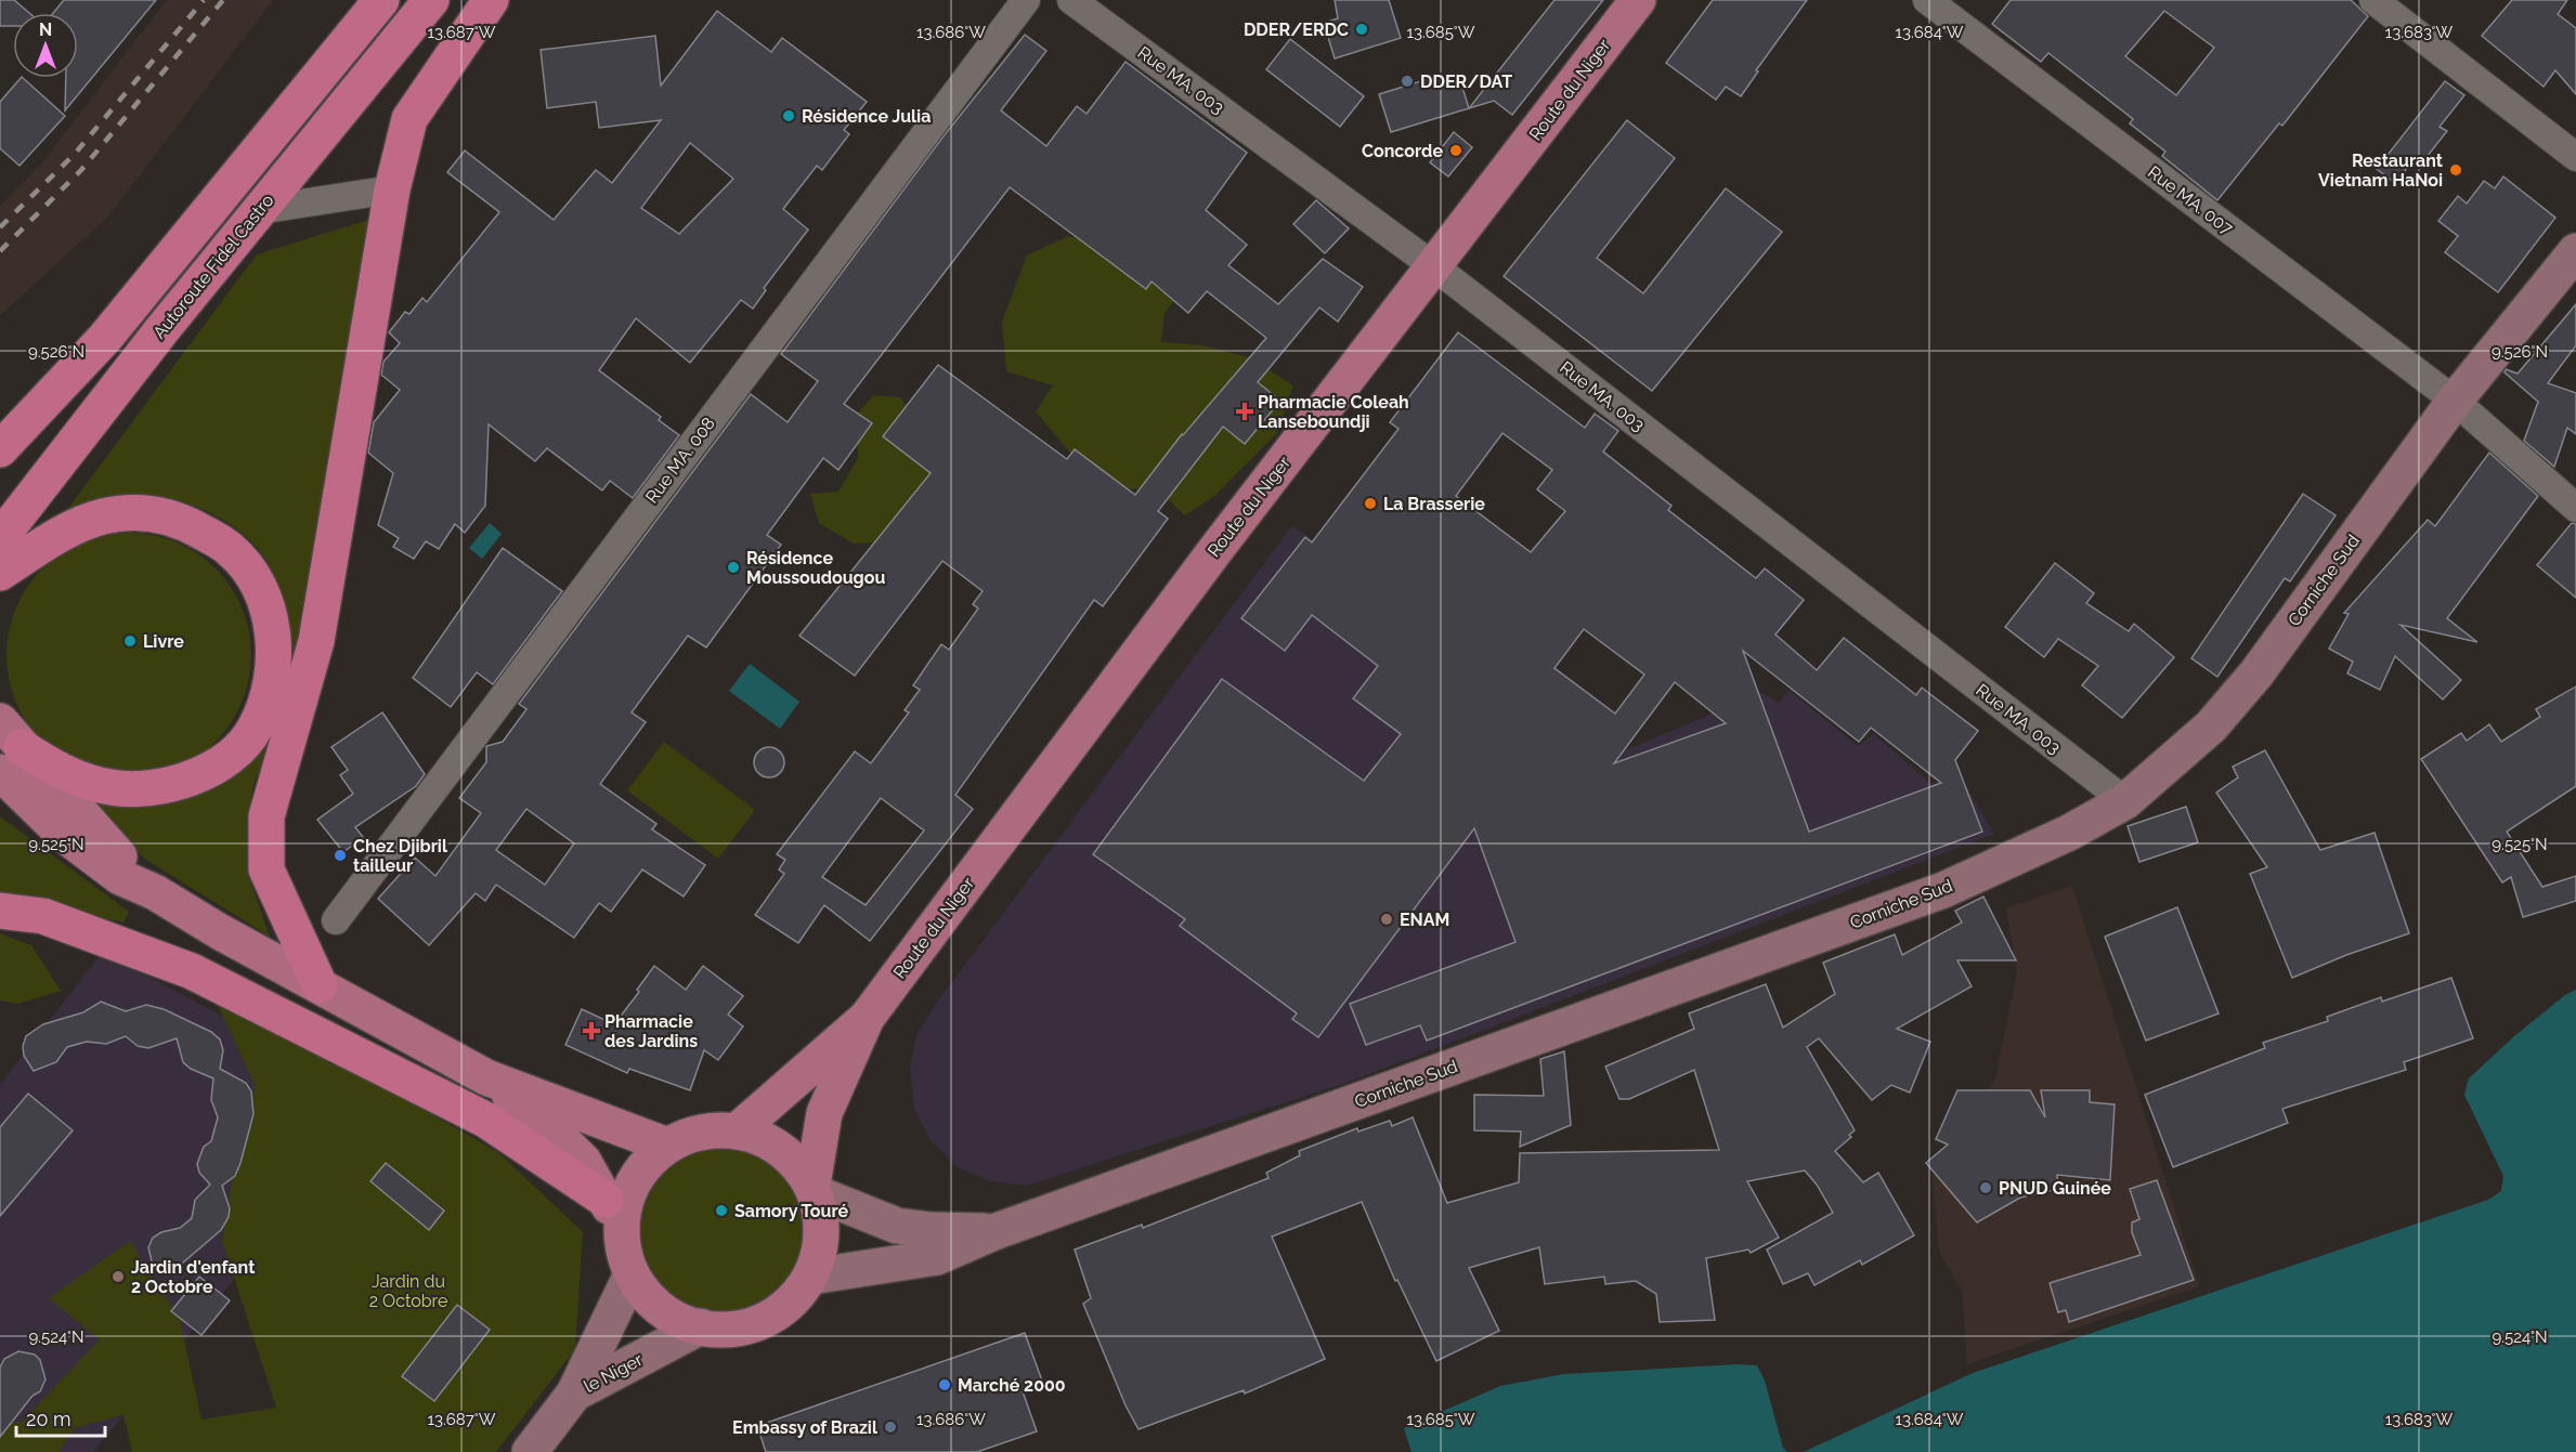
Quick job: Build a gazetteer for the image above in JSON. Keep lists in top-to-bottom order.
{
  "streets": {
    "highway": ["Autoroute Fidel Castro"],
    "main road": ["Route du Niger", "Corniche Sud", "le Niger"],
    "street": ["Rue MA. 003", "Rue MA. 007", "Rue MA. 008"]
  },
  "crossings": [
    ["Rue MA. 003", "Route du Niger"],
    ["Rue MA. 003", "Corniche Sud"],
    ["Route du Niger", "Corniche Sud"],
    ["Route du Niger", "le Niger"],
    ["Rue MA. 007", "Corniche Sud"],
    ["Corniche Sud", "le Niger"]
  ],
  "parks": ["Jardin du 2 Octobre"],
  "places": {
    "other": [
      "DDER/ERDC",
      "DDER/DAT",
      "Résidence Julia",
      "Concorde",
      "Restaurant Vietnam HaNoi",
      "La Brasserie",
      "Résidence Moussoudougou",
      "Livre",
      "Chez Djibril tailleur",
      "ENAM",
      "PNUD Guinée",
      "Samory Touré",
      "Jardin d'enfant 2 Octobre",
      "Marché 2000",
      "Embassy of Brazil"
    ],
    "health": ["Pharmacie Coleah Lanseboundji", "Pharmacie des Jardins"]
  },
  "scale_bar": "20 m",
  "north": "top",
  "coordinates": [
    "13.687°W",
    "13.686°W",
    "13.685°W",
    "13.684°W",
    "13.683°W",
    "9.526°N",
    "9.525°N",
    "9.524°N"
  ]
}
